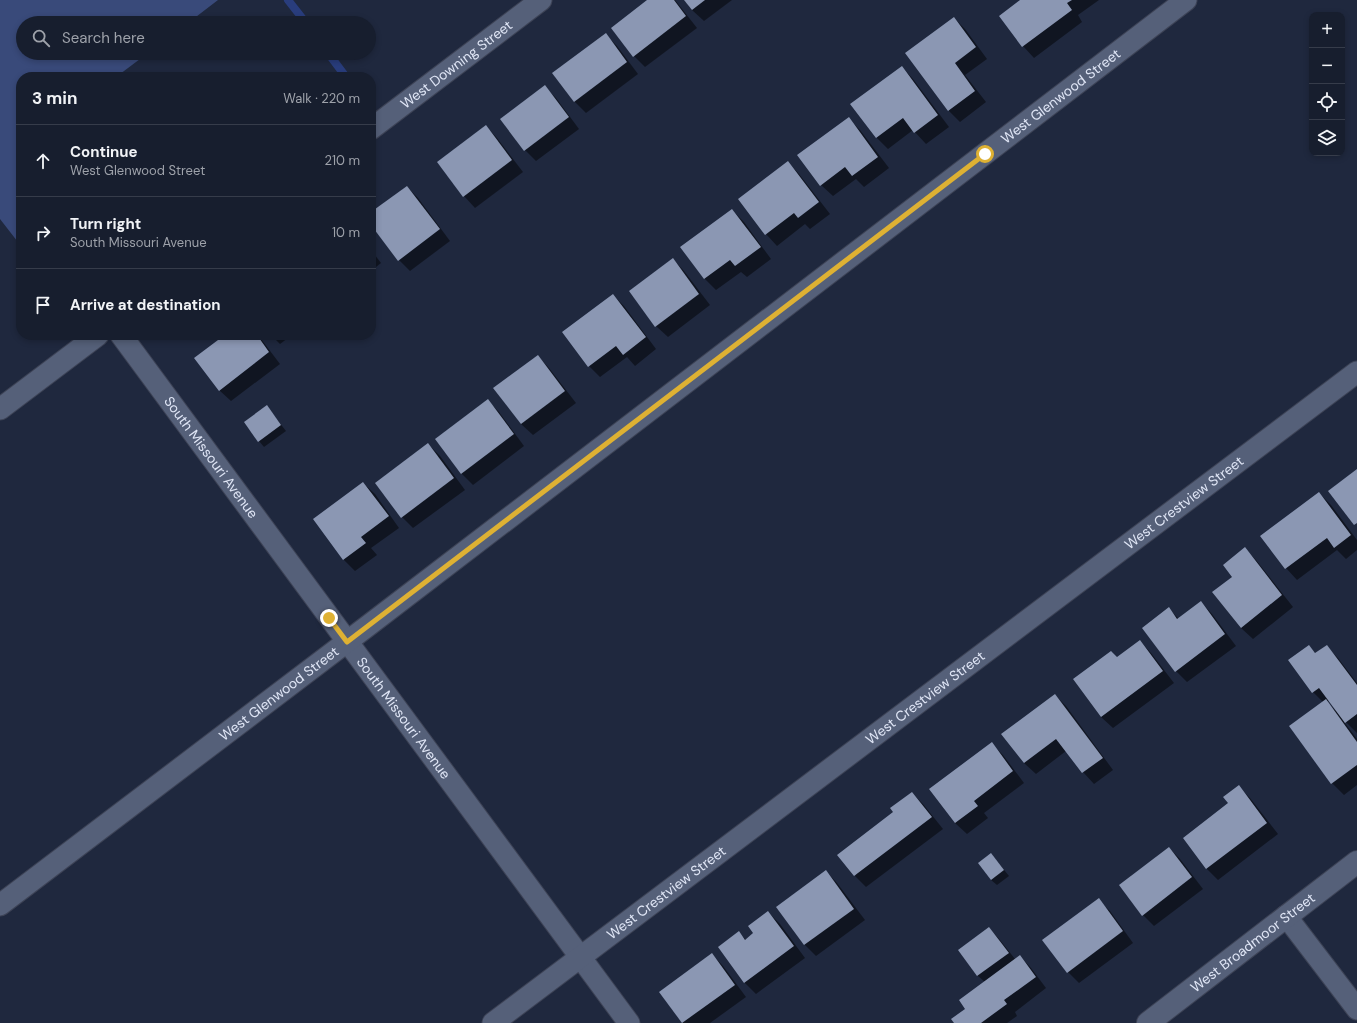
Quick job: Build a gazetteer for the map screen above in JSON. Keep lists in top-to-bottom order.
{
  "streets": {
    "street": [
      "West Downing Street",
      "West Glenwood Street",
      "South Missouri Avenue",
      "West Crestview Street",
      "West Broadmoor Street"
    ]
  },
  "crossings": [
    ["West Glenwood Street", "South Missouri Avenue"],
    ["South Missouri Avenue", "West Crestview Street"]
  ],
  "page": {
    "map_buttons": ["+", "−"],
    "search": "Search here",
    "heading": ["3 min", "Walk · 220 m"],
    "list": [
      ["Continue", "West Glenwood Street", "210 m"],
      ["Turn right", "South Missouri Avenue", "10 m"],
      "Arrive at destination"
    ]
  }
}
